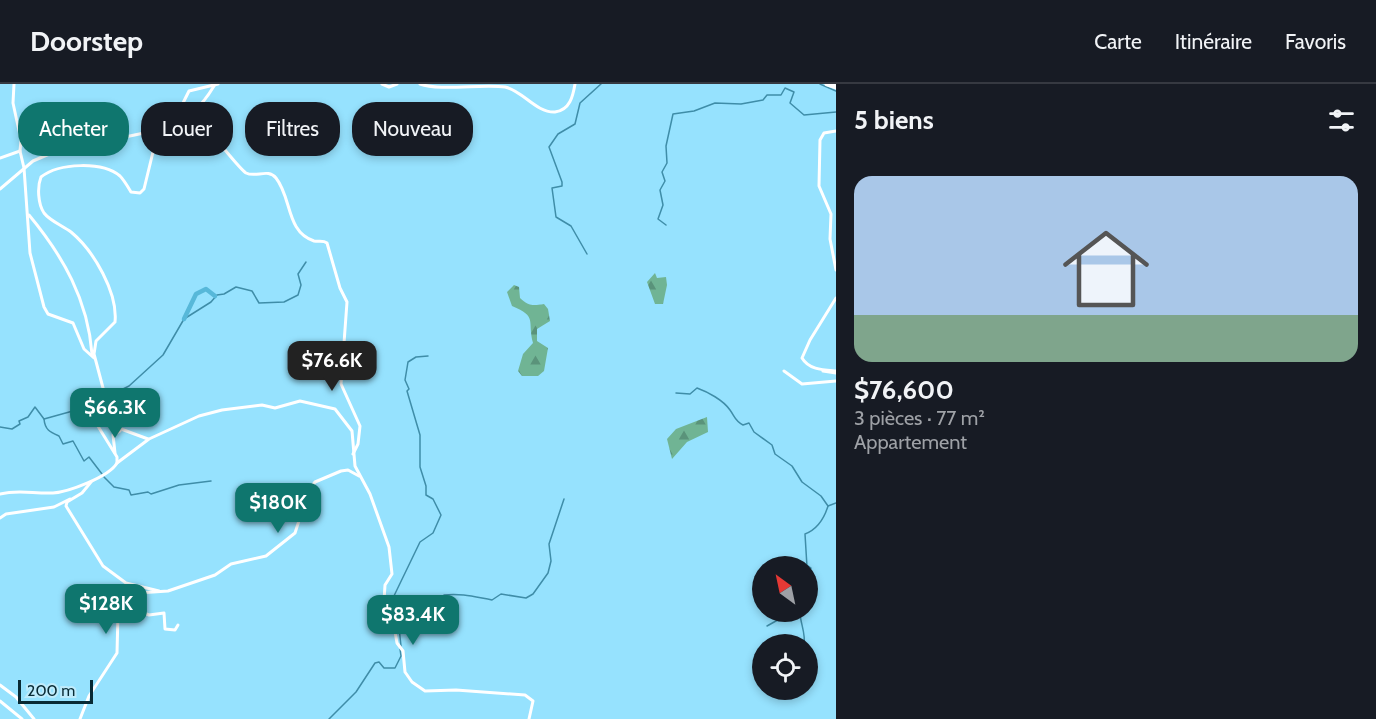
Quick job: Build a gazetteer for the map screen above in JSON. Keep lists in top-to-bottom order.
{
  "scale_bar": "200 m",
  "north": "top left",
  "page": {
    "header": "Doorstep",
    "nav": ["Carte", "Itinéraire", "Favoris"],
    "heading": "5 biens",
    "chip": [
      "Acheter",
      "Louer",
      "Filtres",
      "Nouveau"
    ],
    "list": [
      {
        "name": "$76,600",
        "note": "3 pièces · 77 m² · Appartement"
      }
    ],
    "price": [
      "$76.6K",
      "$66.3K",
      "$180K",
      "$128K",
      "$83.4K"
    ],
    "scale": "200 m"
  }
}
